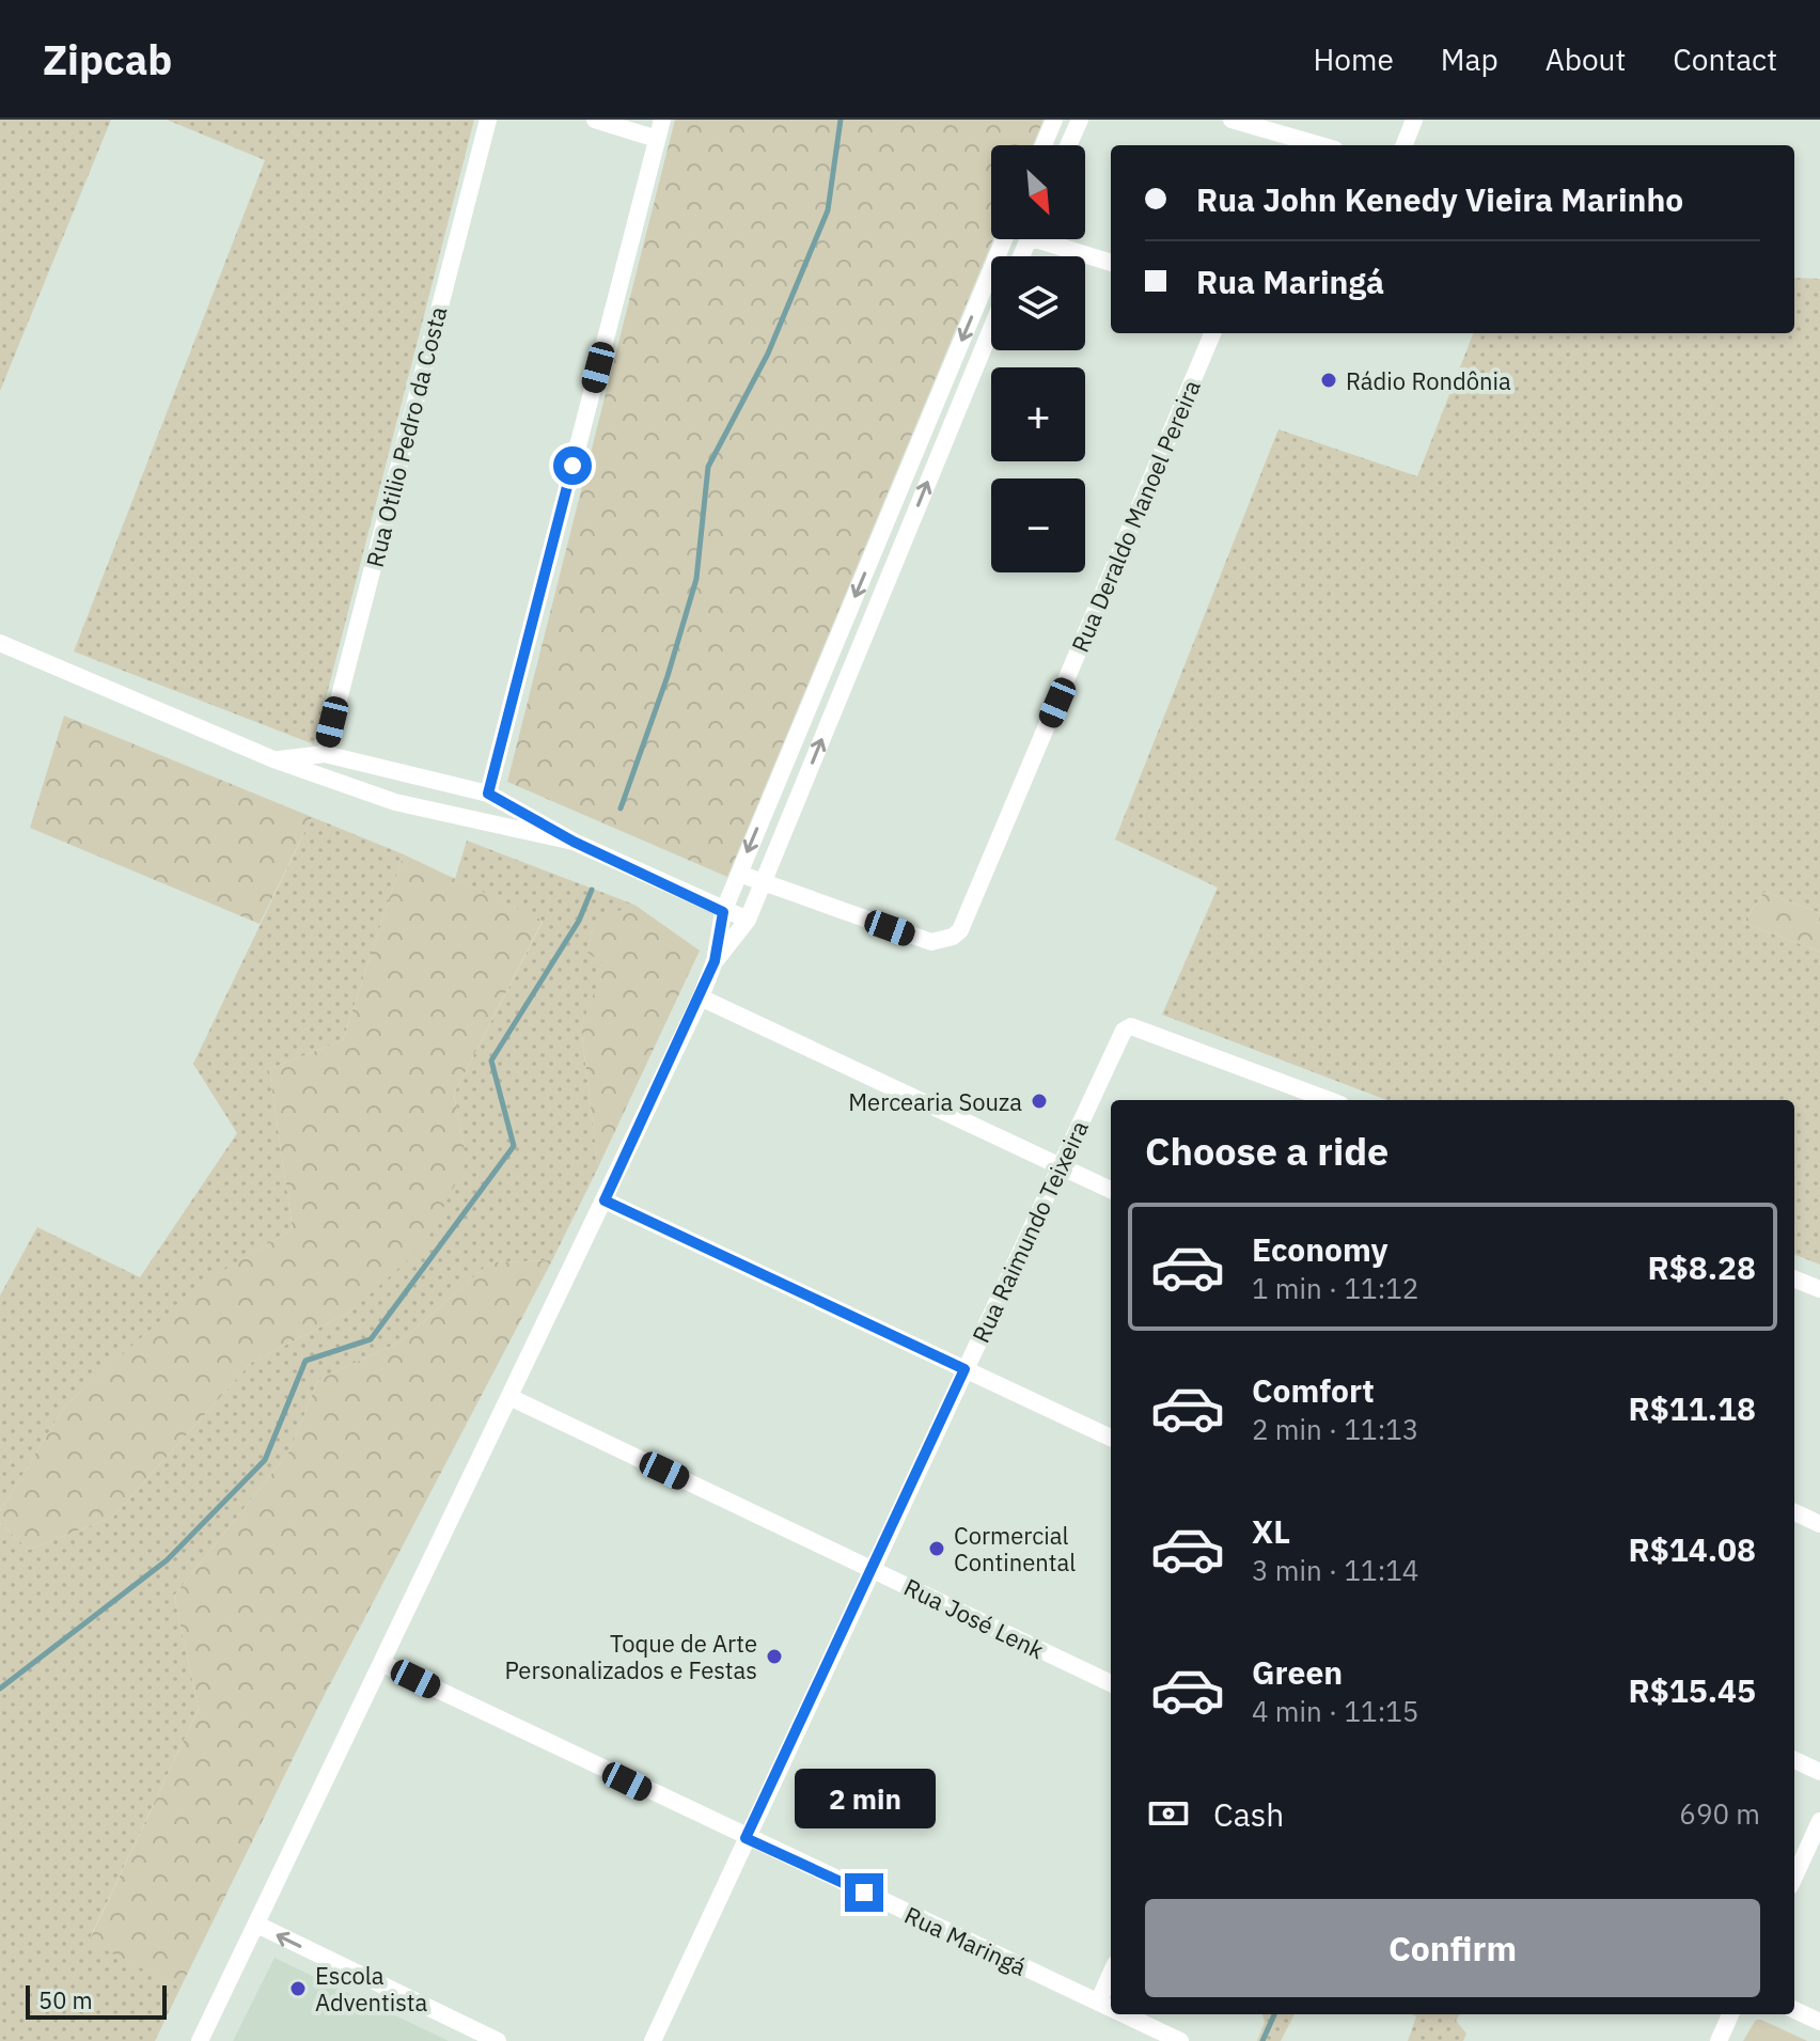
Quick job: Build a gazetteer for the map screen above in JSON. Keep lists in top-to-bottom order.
{
  "streets": {
    "street": [
      "Rua Otilio Pedro da Costa",
      "Rua Deraldo Manoel Pereira",
      "Rua Raimundo Teixeira",
      "Rua José Lenk",
      "Rua Maringá"
    ]
  },
  "crossings": [
    ["Rua Raimundo Teixeira", "Rua José Lenk"],
    ["Rua Raimundo Teixeira", "Rua Maringá"]
  ],
  "places": [
    "Rádio Rondônia",
    "Mercearia Souza",
    "Cormercial Continental",
    "Toque de Arte Personalizados e Festas",
    "Escola Adventista"
  ],
  "scale_bar": "50 m",
  "north": "bottom right",
  "page": {
    "header": "Zipcab",
    "nav": [
      "Home",
      "Map",
      "About",
      "Contact"
    ],
    "map_buttons": ["+", "−"],
    "banner": ["Rua John Kenedy Vieira Marinho", "Rua Maringá"],
    "heading": "Choose a ride",
    "list": [
      {
        "name": "Economy",
        "note": "1 min · 11:12",
        "value": "R$8.28"
      },
      {
        "name": "Comfort",
        "note": "2 min · 11:13",
        "value": "R$11.18"
      },
      {
        "name": "XL",
        "note": "3 min · 11:14",
        "value": "R$14.08"
      },
      {
        "name": "Green",
        "note": "4 min · 11:15",
        "value": "R$15.45"
      }
    ],
    "pay": ["Cash", "690 m"],
    "bubble": "2 min",
    "buttons": "Confirm",
    "scale": "50 m"
  }
}
